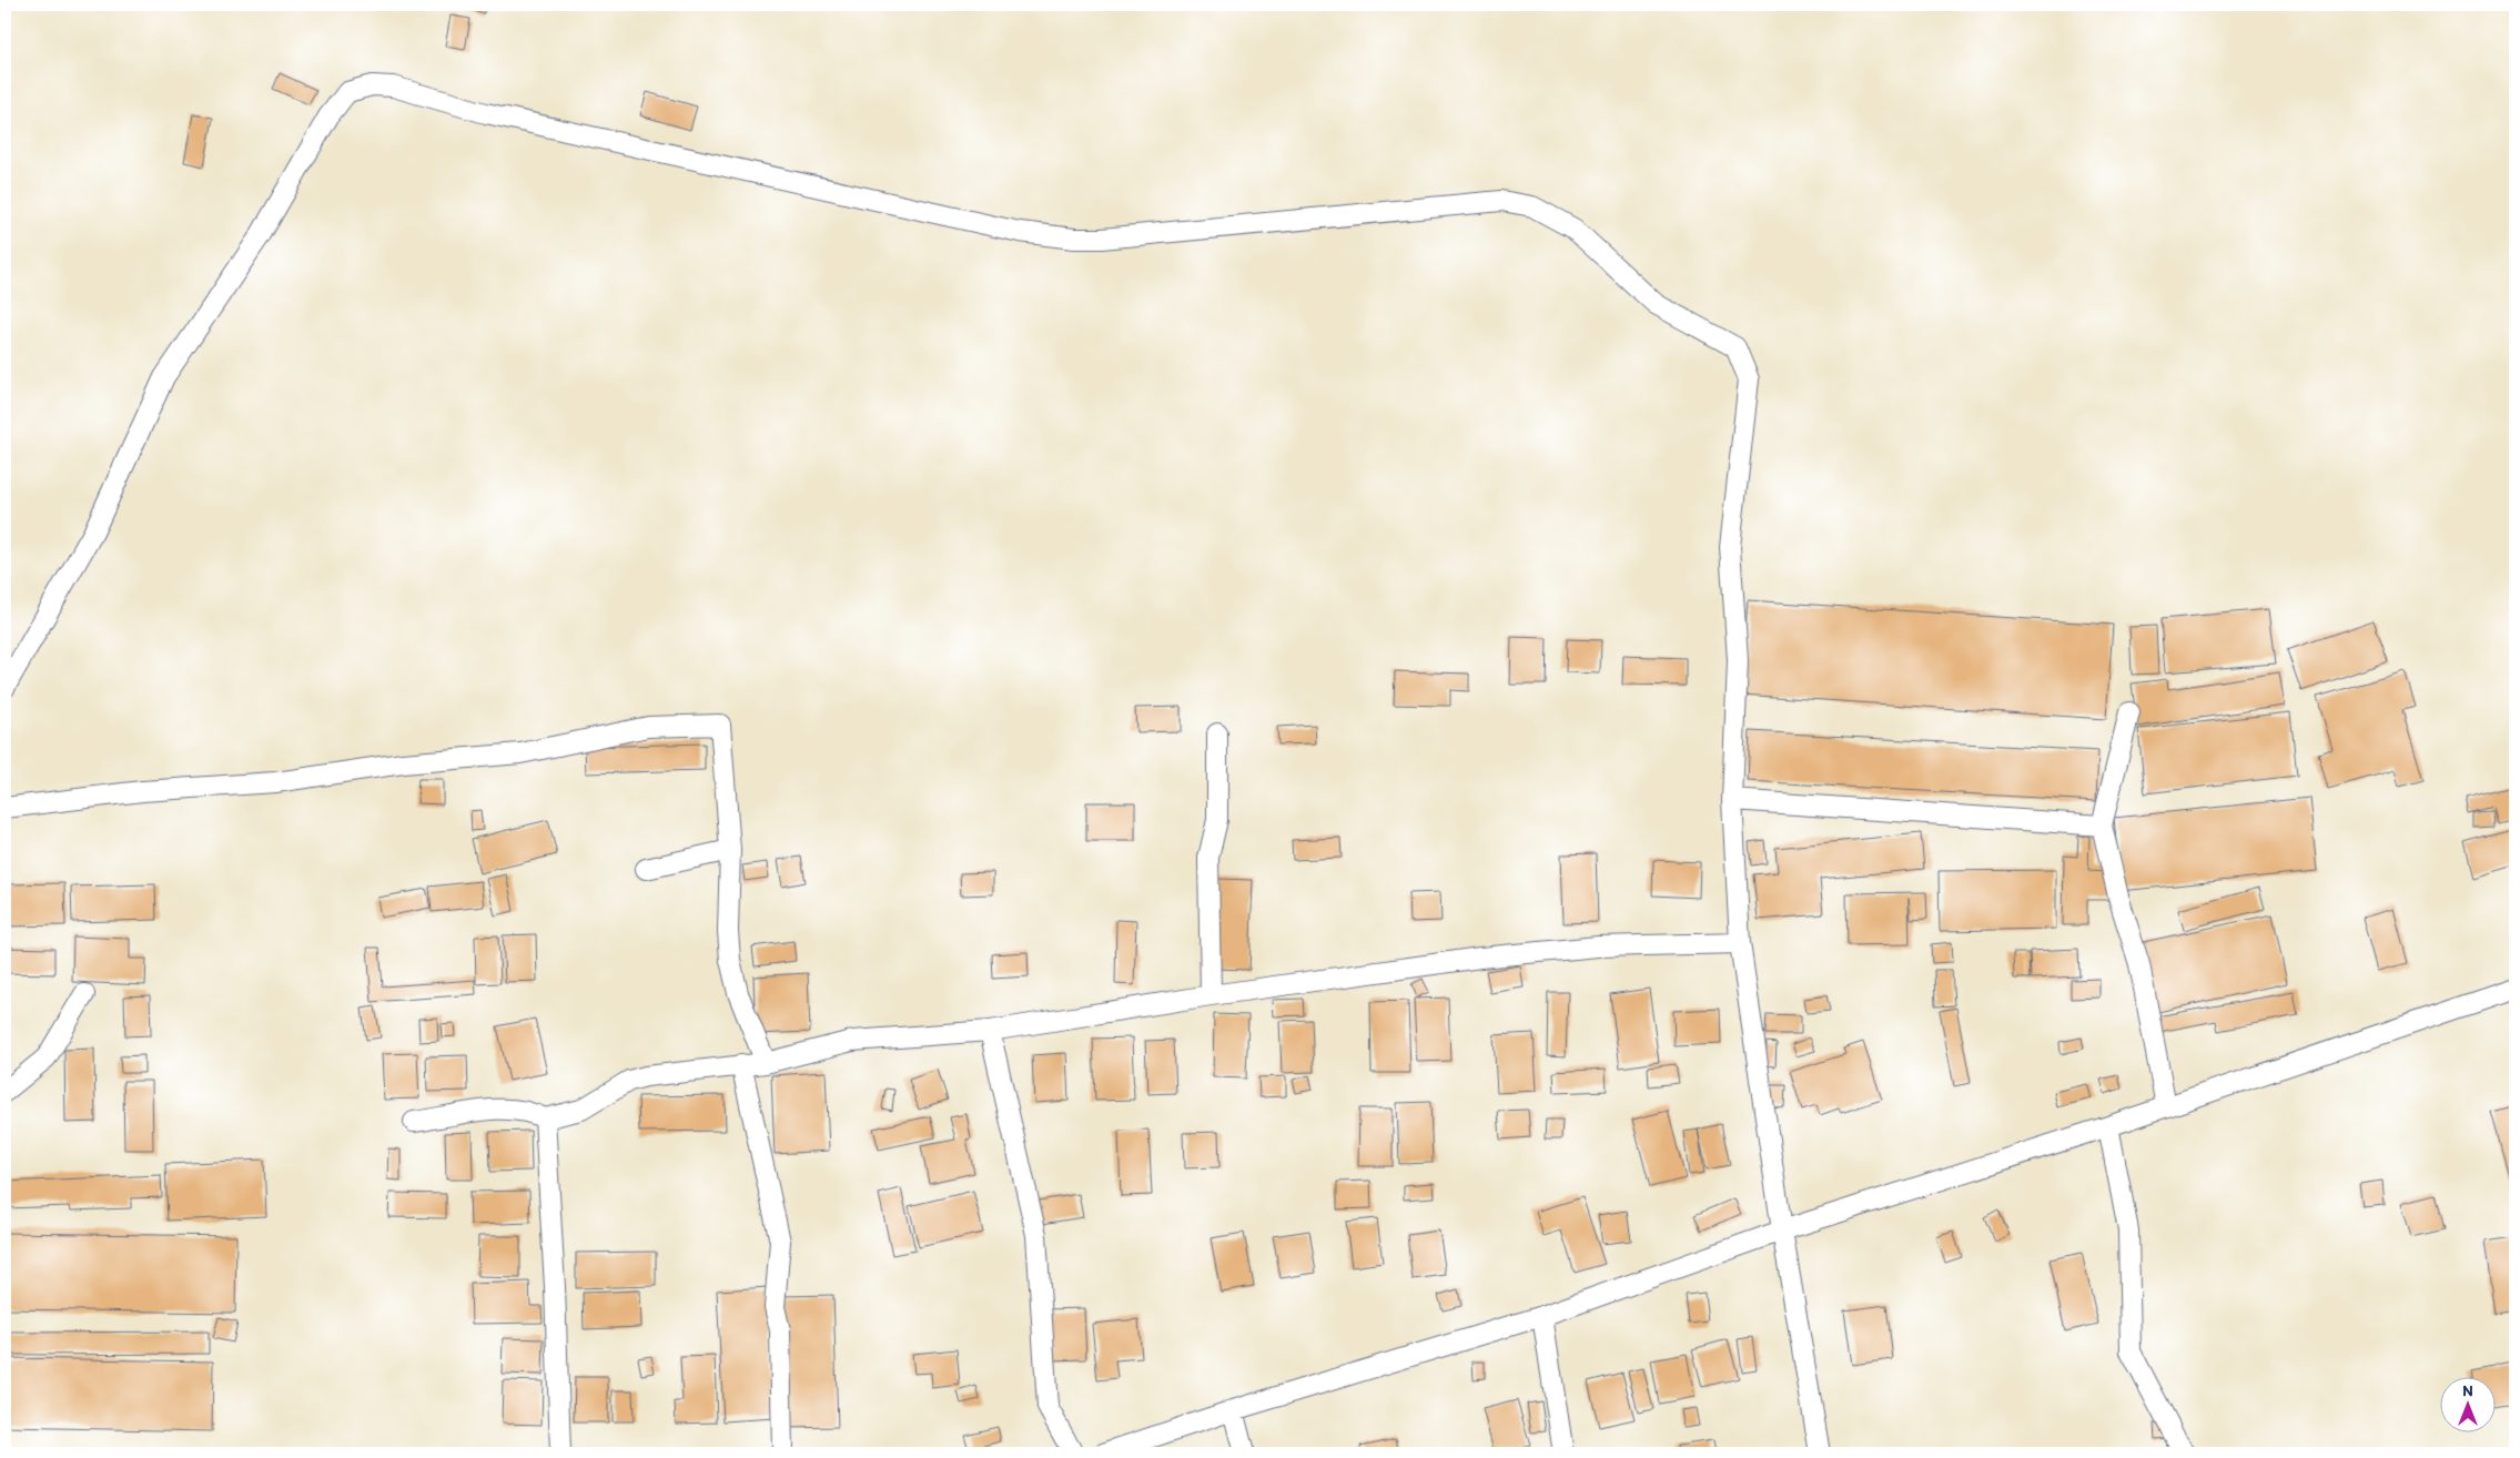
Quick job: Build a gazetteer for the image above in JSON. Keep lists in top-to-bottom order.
{
  "north": "top"
}
